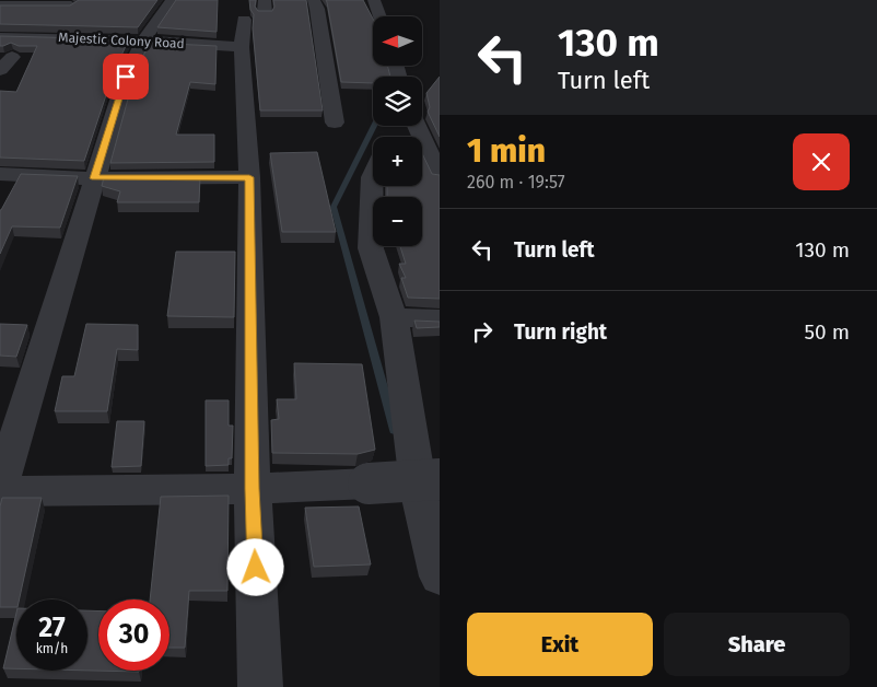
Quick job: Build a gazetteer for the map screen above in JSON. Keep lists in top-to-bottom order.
{
  "streets": {
    "street": ["Majestic Colony Road"]
  },
  "north": "left",
  "page": {
    "turn": ["130 m", "Turn left"],
    "map_buttons": ["+", "−"],
    "heading": ["1 min", "260 m · 19:57"],
    "list": [
      {
        "name": "Turn left",
        "value": "130 m"
      },
      {
        "name": "Turn right",
        "value": "50 m"
      }
    ],
    "speed": "27 km/h",
    "limit": "30",
    "buttons": ["Exit", "Share"]
  }
}
